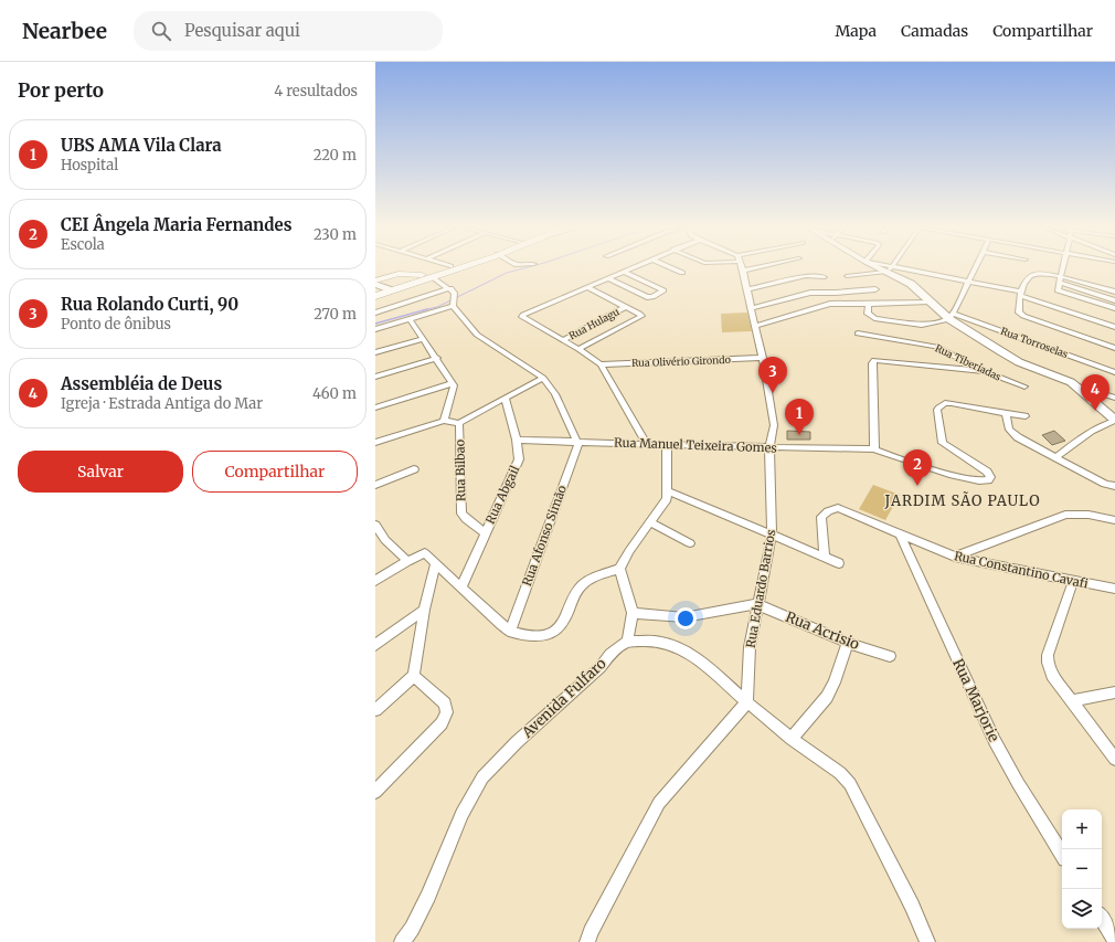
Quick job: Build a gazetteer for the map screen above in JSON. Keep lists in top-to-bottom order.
{
  "streets": {
    "street": [
      "Rua Hulagu",
      "Rua Torroselas",
      "Rua Olivério Girondo",
      "Rua Tiberíadas",
      "Rua Manuel Teixeira Gomes",
      "Rua Bilbao",
      "Rua Abgail",
      "Rua Afonso Simão",
      "Rua Constantino Cavafi",
      "Rua Eduardo Barrios",
      "Rua Acrisio",
      "Avenida Fulfaro",
      "Rua Marjorie"
    ]
  },
  "crossings": [
    ["Rua Olivério Girondo", "Rua Eduardo Barrios"],
    ["Rua Manuel Teixeira Gomes", "Rua Abgail"],
    ["Rua Manuel Teixeira Gomes", "Rua Afonso Simão"],
    ["Rua Manuel Teixeira Gomes", "Rua Eduardo Barrios"],
    ["Rua Bilbao", "Rua Abgail"],
    ["Rua Constantino Cavafi", "Rua Marjorie"],
    ["Rua Eduardo Barrios", "Rua Acrisio"]
  ],
  "districts": ["JARDIM SÃO PAULO"],
  "page": {
    "header": "Nearbee",
    "search": "Pesquisar aqui",
    "nav": ["Mapa", "Camadas", "Compartilhar"],
    "heading": ["Por perto", "4 resultados"],
    "list": [
      {
        "mark": "1",
        "name": "UBS AMA Vila Clara",
        "note": "Hospital",
        "value": "220 m"
      },
      {
        "mark": "2",
        "name": "CEI Ângela Maria Fernandes",
        "note": "Escola",
        "value": "230 m"
      },
      {
        "mark": "3",
        "name": "Rua Rolando Curti, 90",
        "note": "Ponto de ônibus",
        "value": "270 m"
      },
      {
        "mark": "4",
        "name": "Assembléia de Deus",
        "note": "Igreja · Estrada Antiga do Mar",
        "value": "460 m"
      }
    ],
    "pins": [
      "3",
      "4",
      "1",
      "2"
    ],
    "buttons": ["Salvar", "Compartilhar"],
    "map_buttons": ["+", "−"]
  }
}
